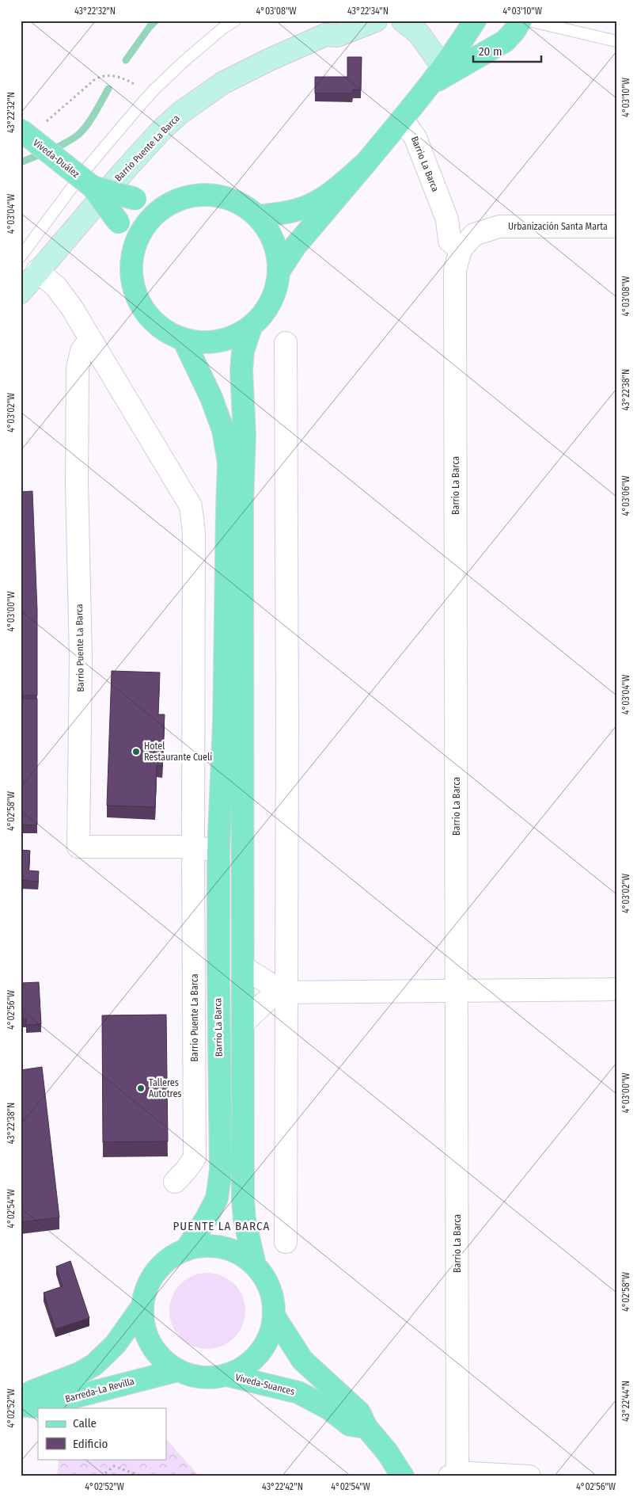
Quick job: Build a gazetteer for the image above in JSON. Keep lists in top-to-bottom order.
{
  "streets": {
    "main road": [
      "Viveda-Duález",
      "Barrio La Barca",
      "Viveda-Suances",
      "Barreda-La Revilla"
    ],
    "street": ["Barrio Puente La Barca", "Urbanización Santa Marta"]
  },
  "crossings": [
    ["Barrio Puente La Barca", "Barrio La Barca"],
    ["Barrio La Barca", "Urbanización Santa Marta"],
    ["Barrio La Barca", "Viveda-Suances"],
    ["Barrio La Barca", "Barreda-La Revilla"],
    ["Viveda-Suances", "Barreda-La Revilla"]
  ],
  "districts": ["PUENTE LA BARCA"],
  "places": ["Hotel Restaurante Cueli", "Talleres Autotres"],
  "legend": ["Calle", "Edificio"],
  "scale_bar": "20 m",
  "coordinates": [
    "43°22'32\"N",
    "4°03'08\"W",
    "43°22'34\"N",
    "4°03'10\"W",
    "4°03'04\"W",
    "43°22'38\"N",
    "4°03'02\"W",
    "4°03'06\"W",
    "4°03'00\"W",
    "4°02'58\"W",
    "4°02'56\"W",
    "4°02'54\"W",
    "43°22'44\"N",
    "4°02'52\"W",
    "43°22'42\"N"
  ]
}
